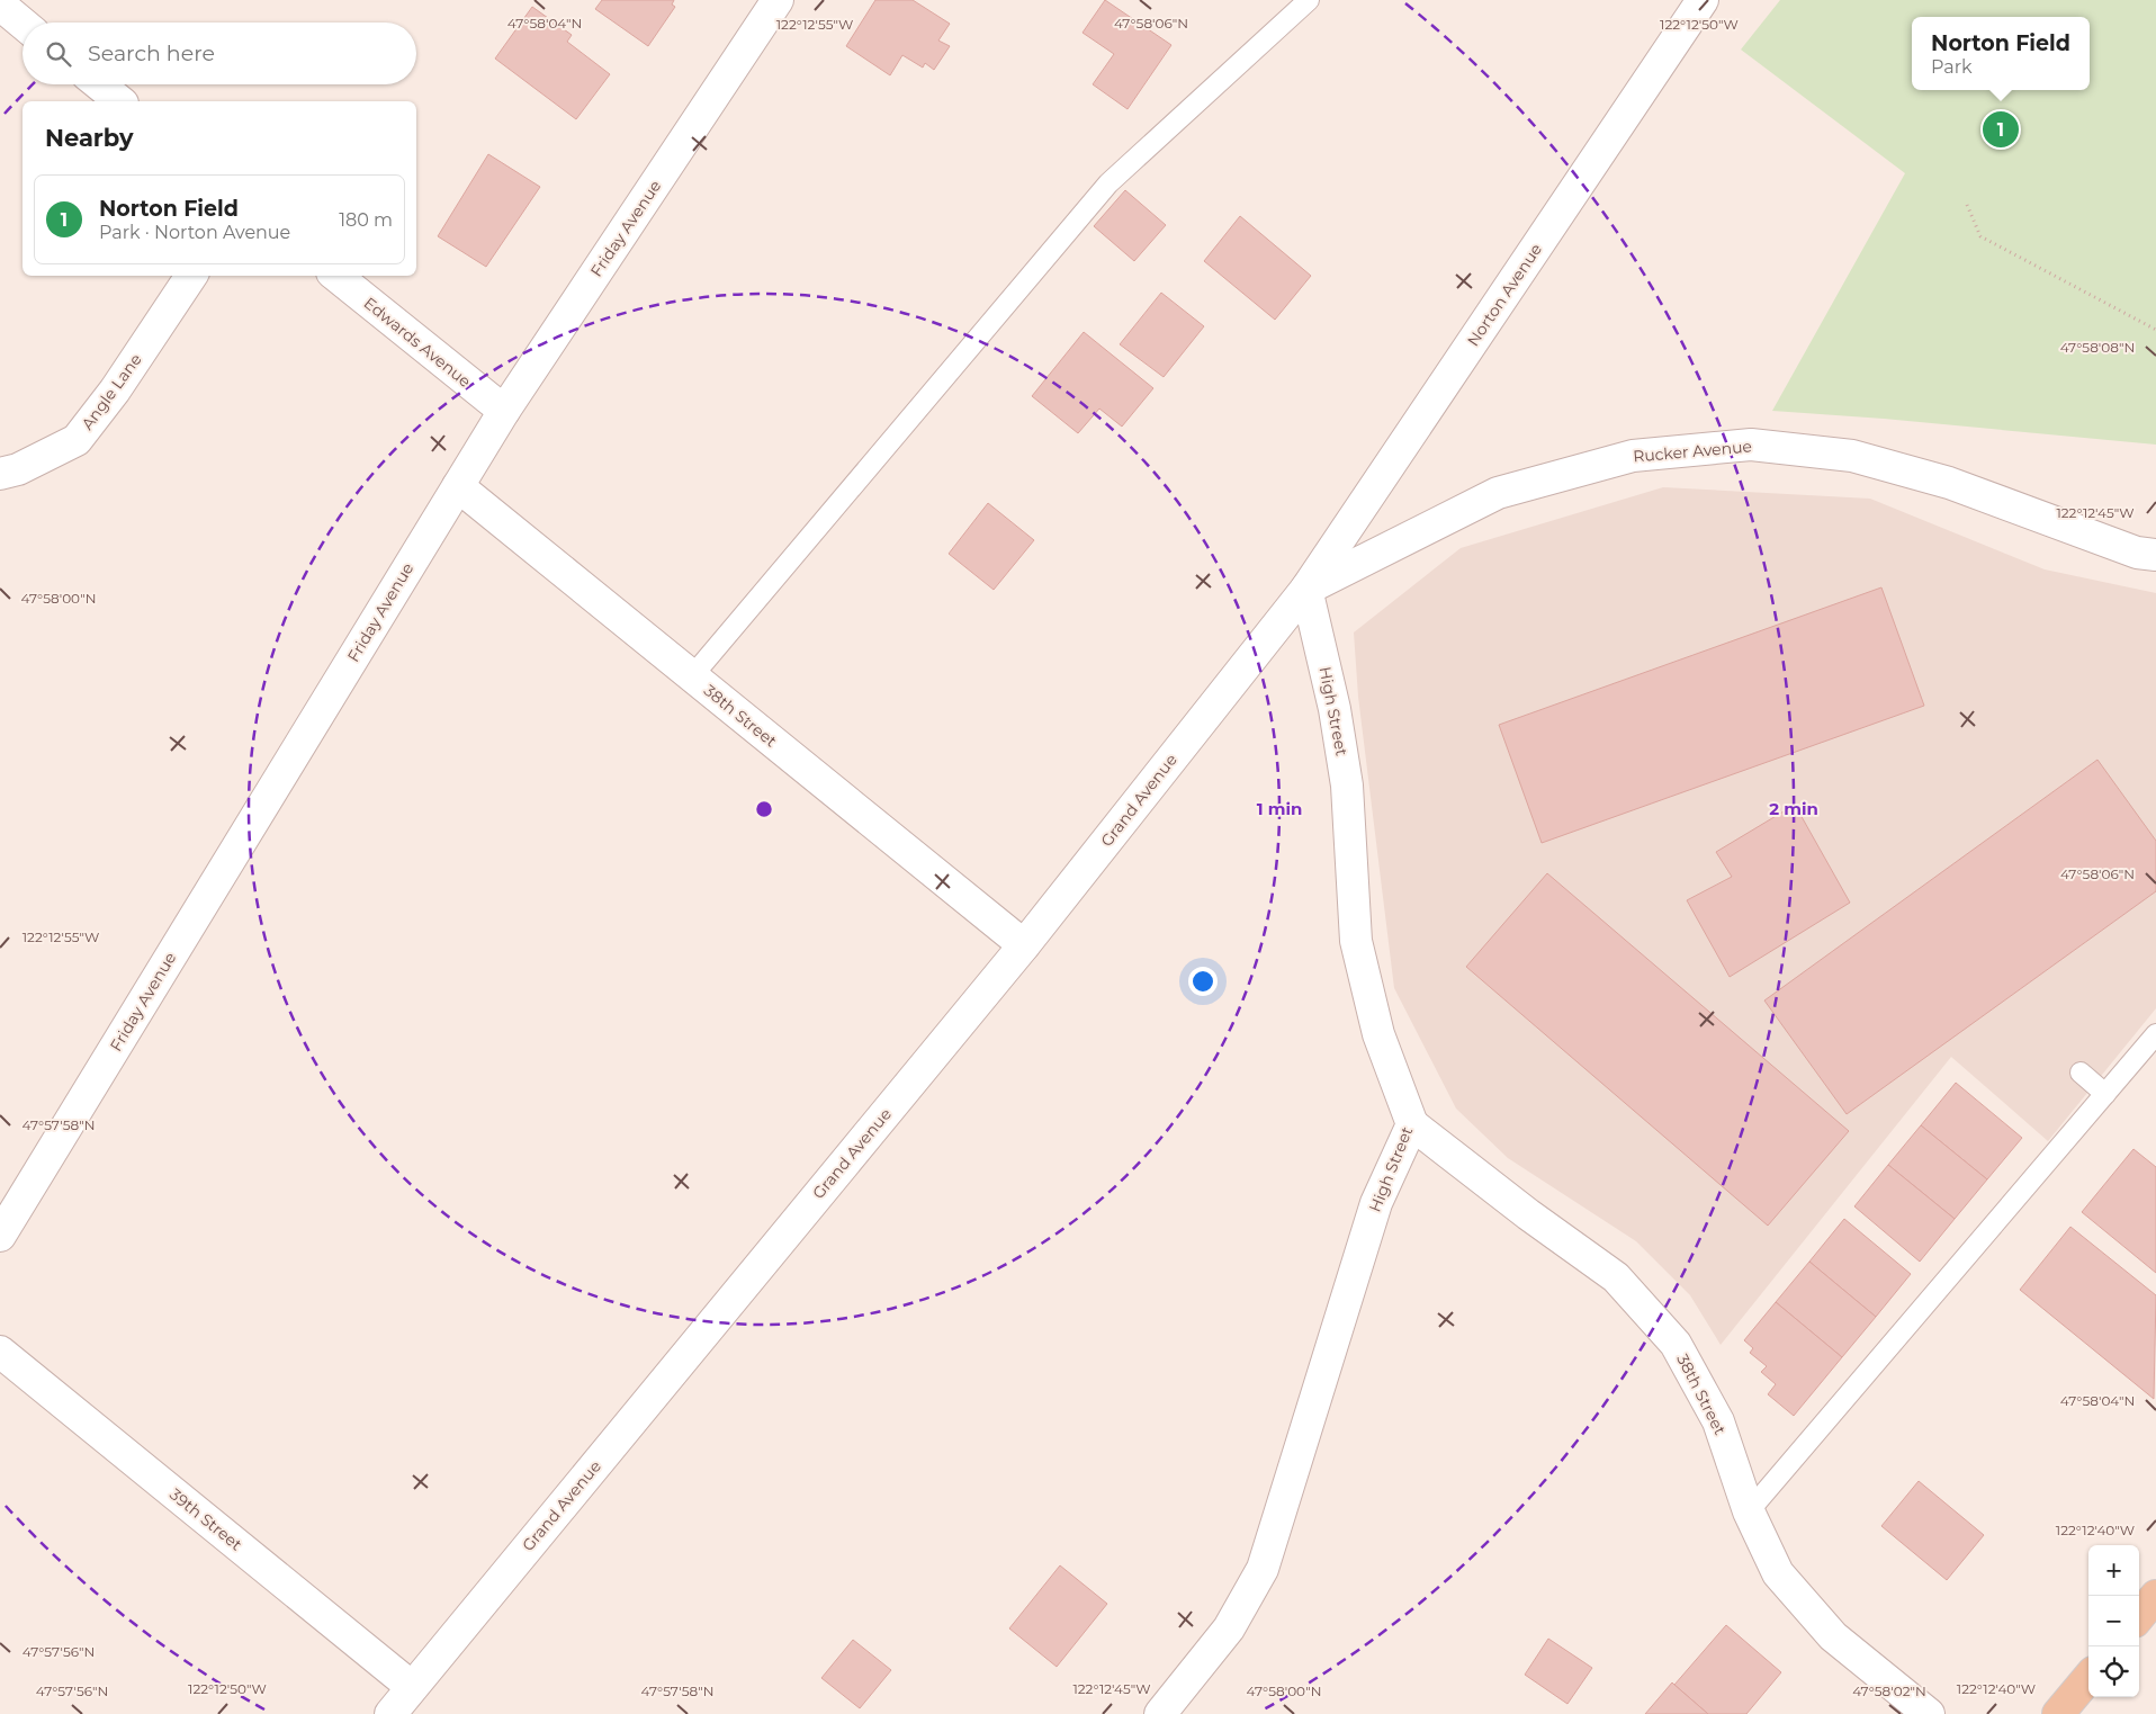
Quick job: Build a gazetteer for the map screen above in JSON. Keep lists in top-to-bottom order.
{
  "streets": {
    "street": [
      "Friday Avenue",
      "Norton Avenue",
      "Edwards Avenue",
      "Angle Lane",
      "Rucker Avenue",
      "High Street",
      "38th Street",
      "Grand Avenue",
      "39th Street"
    ]
  },
  "crossings": [
    ["Friday Avenue", "Edwards Avenue"],
    ["Friday Avenue", "38th Street"],
    ["Norton Avenue", "Rucker Avenue"],
    ["Norton Avenue", "High Street"],
    ["Norton Avenue", "Grand Avenue"],
    ["Rucker Avenue", "High Street"],
    ["Rucker Avenue", "Grand Avenue"],
    ["High Street", "38th Street"],
    ["High Street", "Grand Avenue"],
    ["38th Street", "Grand Avenue"],
    ["Grand Avenue", "39th Street"]
  ],
  "page": {
    "popup": ["Norton Field", "Park"],
    "search": "Search here",
    "heading": "Nearby",
    "pins": "1",
    "list": [
      {
        "mark": "1",
        "name": "Norton Field",
        "note": "Park · Norton Avenue",
        "value": "180 m"
      }
    ],
    "map_buttons": ["+", "−"]
  },
  "coordinates": [
    "47°58'04\"N",
    "47°58'06\"N",
    "122°12'55\"W",
    "122°12'50\"W",
    "47°58'08\"N",
    "122°12'45\"W",
    "47°58'00\"N",
    "47°57'58\"N",
    "122°12'40\"W",
    "47°57'56\"N",
    "47°58'02\"N"
  ],
  "rings": ["1 min", "2 min"]
}
